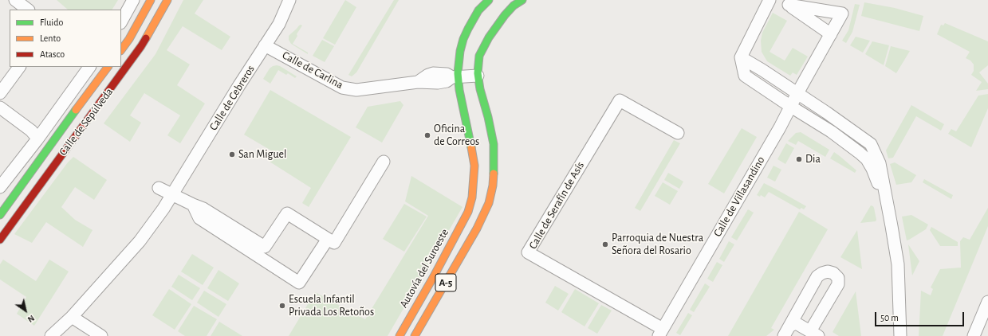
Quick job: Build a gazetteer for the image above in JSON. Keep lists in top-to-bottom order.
{
  "streets": {
    "main road": ["Calle de Sepúlveda", "Autovía del Suroeste", "A-5"],
    "street": [
      "Calle de Carlina",
      "Calle de Cebreros",
      "Calle de Villasandino",
      "Calle de Serafín de Asís"
    ]
  },
  "crossings": [
    ["Calle de Carlina", "Calle de Cebreros"],
    ["Calle de Carlina", "Autovía del Suroeste"],
    ["Calle de Carlina", "A-5"],
    ["Calle de Villasandino", "Calle de Serafín de Asís"]
  ],
  "places": [
    "Oficina de Correos",
    "San Miguel",
    "Dia",
    "Parroquia de Nuestra Señora del Rosario",
    "Escuela Infantil Privada Los Retoños"
  ],
  "legend": ["Fluido", "Lento", "Atasco"],
  "scale_bar": "50 m",
  "north": "bottom right"
}
